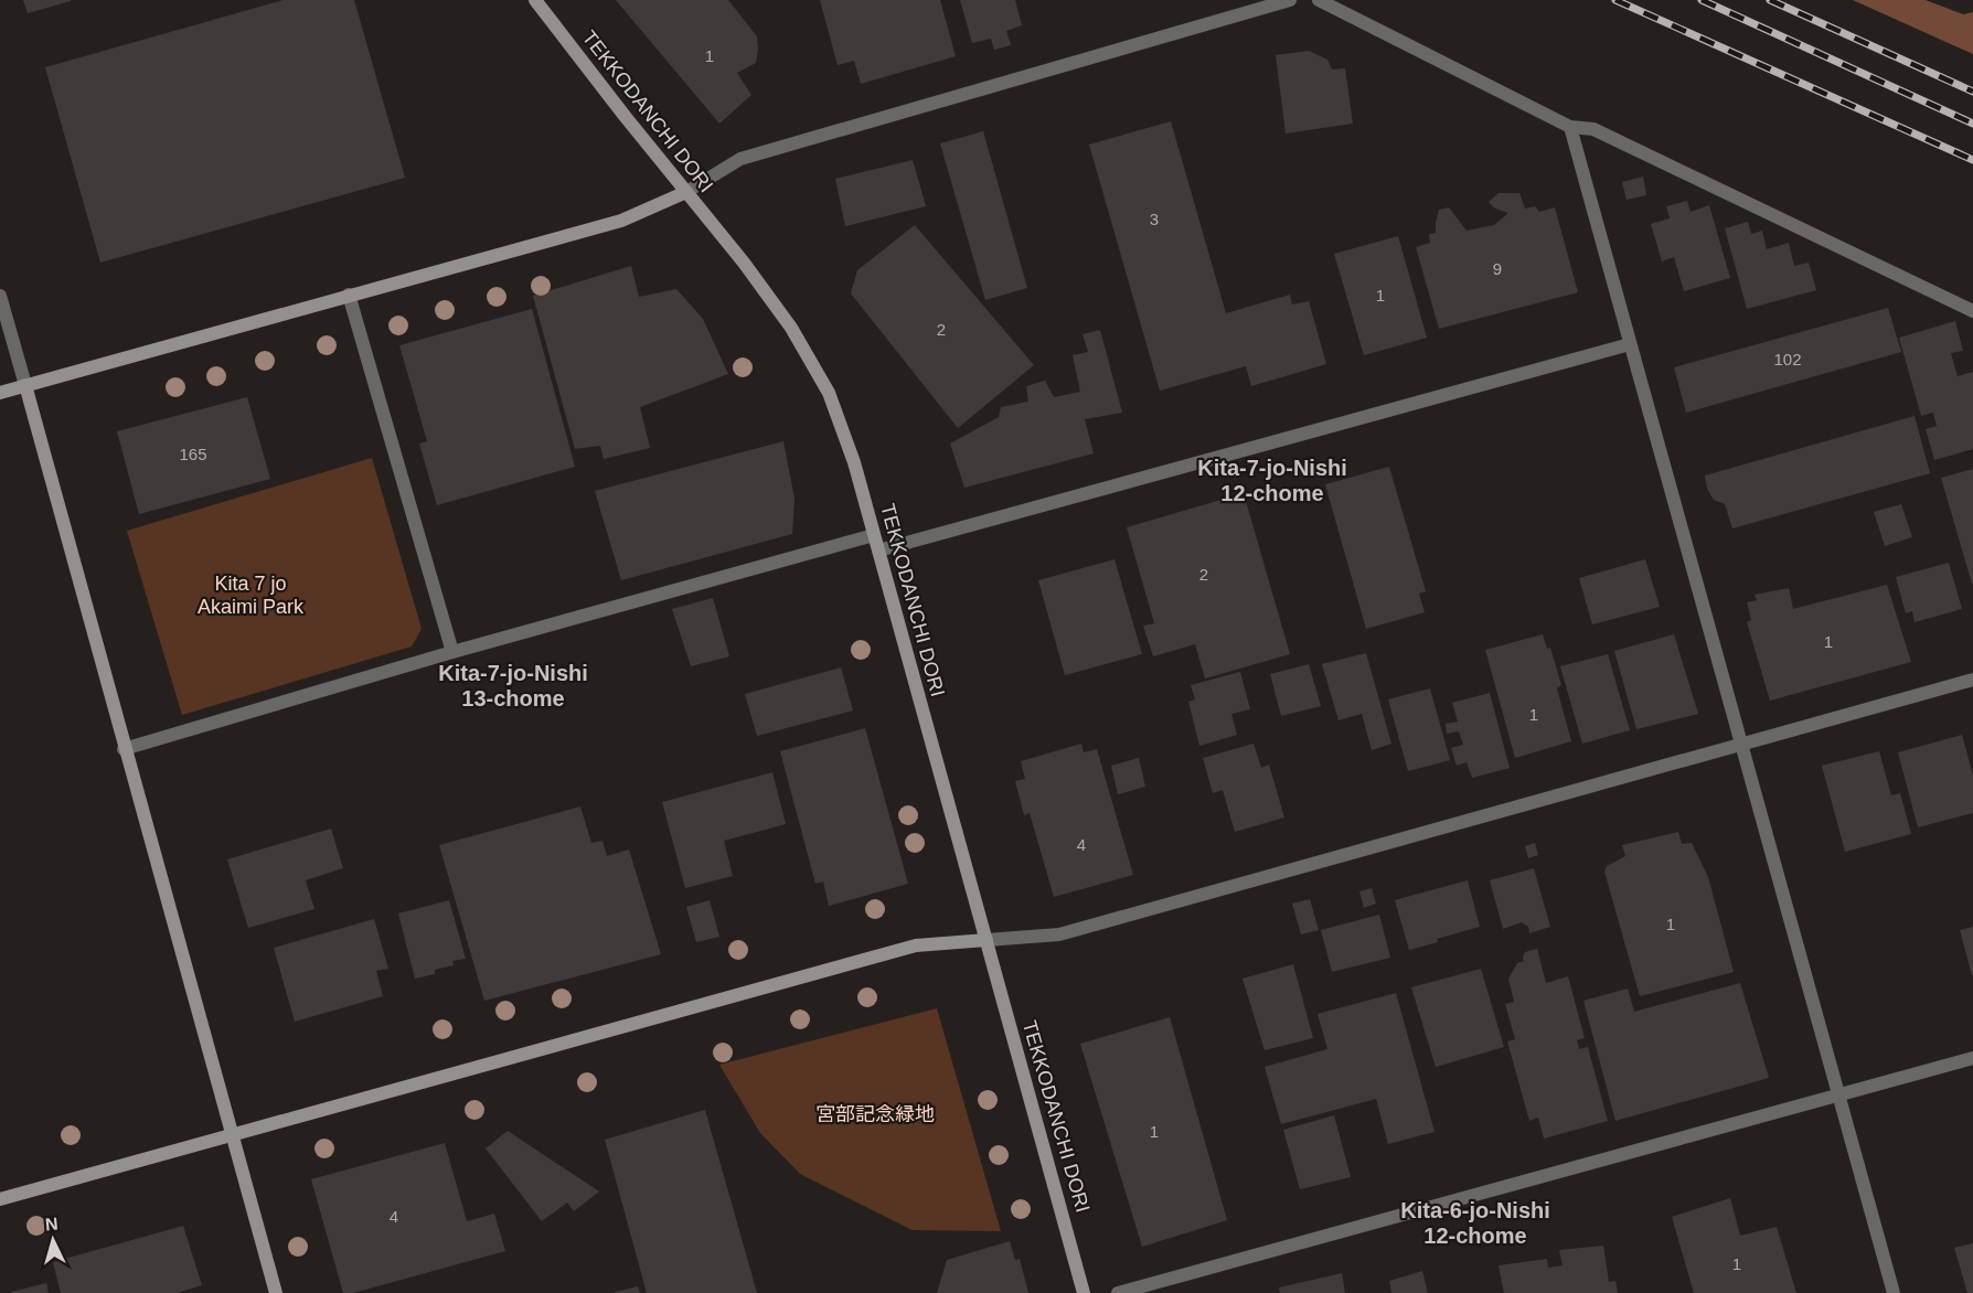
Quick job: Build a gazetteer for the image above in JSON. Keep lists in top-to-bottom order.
{
  "streets": {
    "street": ["TEKKODANCHI DORI"]
  },
  "districts": ["Kita-7-jo-Nishi 12-chome", "Kita-7-jo-Nishi 13-chome", "Kita-6-jo-Nishi 12-chome"],
  "parks": ["Kita 7 jo Akaimi Park", "宮部記念緑地"],
  "house_numbers": [
    "1",
    "3",
    "9",
    "1",
    "2",
    "102",
    "165",
    "2",
    "1",
    "1",
    "4",
    "1",
    "1",
    "4",
    "1"
  ],
  "north": "top"
}
